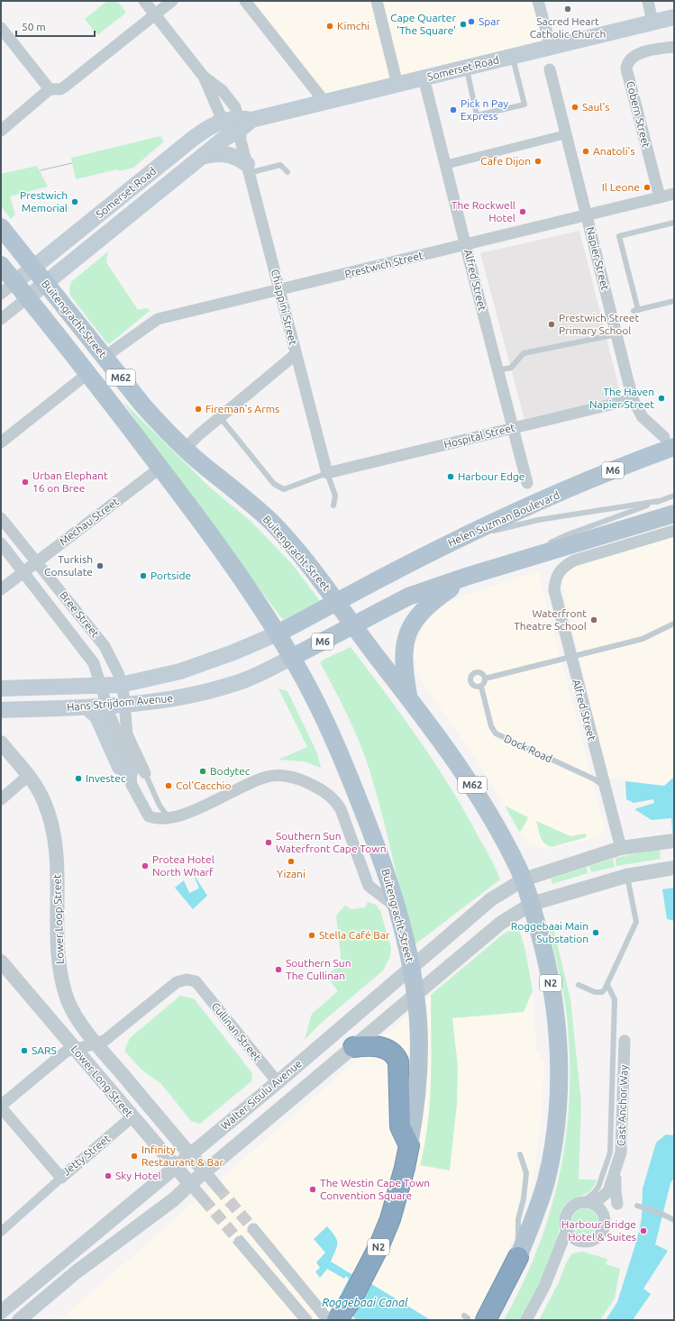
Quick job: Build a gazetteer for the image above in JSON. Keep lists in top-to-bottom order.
{
  "streets": {
    "highway": ["N2"],
    "main road": [
      "Somerset Road",
      "Buitengracht Street",
      "M62",
      "M6",
      "Helen Suzman Boulevard",
      "Hans Strijdom Avenue"
    ],
    "street": [
      "Cobern Street",
      "Napier Street",
      "Prestwich Street",
      "Alfred Street",
      "Chiappini Street",
      "Hospital Street",
      "Mechau Street",
      "Bree Street",
      "Lower Loop Street",
      "Cullinan Street",
      "Lower Long Street",
      "Walter Sisulu Avenue",
      "Cast Anchor Way",
      "Jetty Street"
    ],
    "lane": ["Dock Road"]
  },
  "crossings": [
    ["Somerset Road", "Alfred Street"],
    ["Somerset Road", "Chiappini Street"],
    ["Somerset Road", "Buitengracht Street"],
    ["Cobern Street", "Prestwich Street"],
    ["Napier Street", "Prestwich Street"],
    ["Napier Street", "Hospital Street"],
    ["Napier Street", "Helen Suzman Boulevard"],
    ["Prestwich Street", "Alfred Street"],
    ["Prestwich Street", "Chiappini Street"],
    ["Prestwich Street", "Buitengracht Street"],
    ["Alfred Street", "Hospital Street"],
    ["Alfred Street", "Dock Road"],
    ["Chiappini Street", "Hospital Street"],
    ["Buitengracht Street", "M6"],
    ["Buitengracht Street", "Helen Suzman Boulevard"],
    ["Buitengracht Street", "Mechau Street"],
    ["Buitengracht Street", "Hans Strijdom Avenue"],
    ["Buitengracht Street", "N2"],
    ["Buitengracht Street", "Walter Sisulu Avenue"],
    ["M6", "Hans Strijdom Avenue"],
    ["Helen Suzman Boulevard", "Hans Strijdom Avenue"],
    ["Mechau Street", "Bree Street"],
    ["Bree Street", "Hans Strijdom Avenue"],
    ["Lower Loop Street", "Cullinan Street"],
    ["Lower Loop Street", "Walter Sisulu Avenue"],
    ["N2", "Walter Sisulu Avenue"],
    ["Cullinan Street", "Walter Sisulu Avenue"],
    ["Lower Long Street", "Walter Sisulu Avenue"],
    ["Lower Long Street", "Jetty Street"]
  ],
  "water": ["Roggebaai Canal"],
  "places": [
    "Sacred Heart Catholic Church",
    "Spar",
    "Cape Quarter 'The Square'",
    "Kimchi",
    "Saul's",
    "Pick n Pay Express",
    "Anatoli's",
    "Cafe Dijon",
    "Il Leone",
    "Prestwich Memorial",
    "The Rockwell Hotel",
    "Prestwich Street Primary School",
    "The Haven Napier Street",
    "Fireman's Arms",
    "Harbour Edge",
    "Urban Elephant 16 on Bree",
    "Turkish Consulate",
    "Portside",
    "Waterfront Theatre School",
    "Bodytec",
    "Investec",
    "Col’Cacchio",
    "Southern Sun Waterfront Cape Town",
    "Yizani",
    "Protea Hotel North Wharf",
    "Roggebaai Main Substation",
    "Stella Café Bar",
    "Southern Sun The Cullinan",
    "SARS",
    "Infinity Restaurant & Bar",
    "Sky Hotel",
    "The Westin Cape Town Convention Square",
    "Harbour Bridge Hotel & Suites"
  ],
  "scale_bar": "50 m"
}
